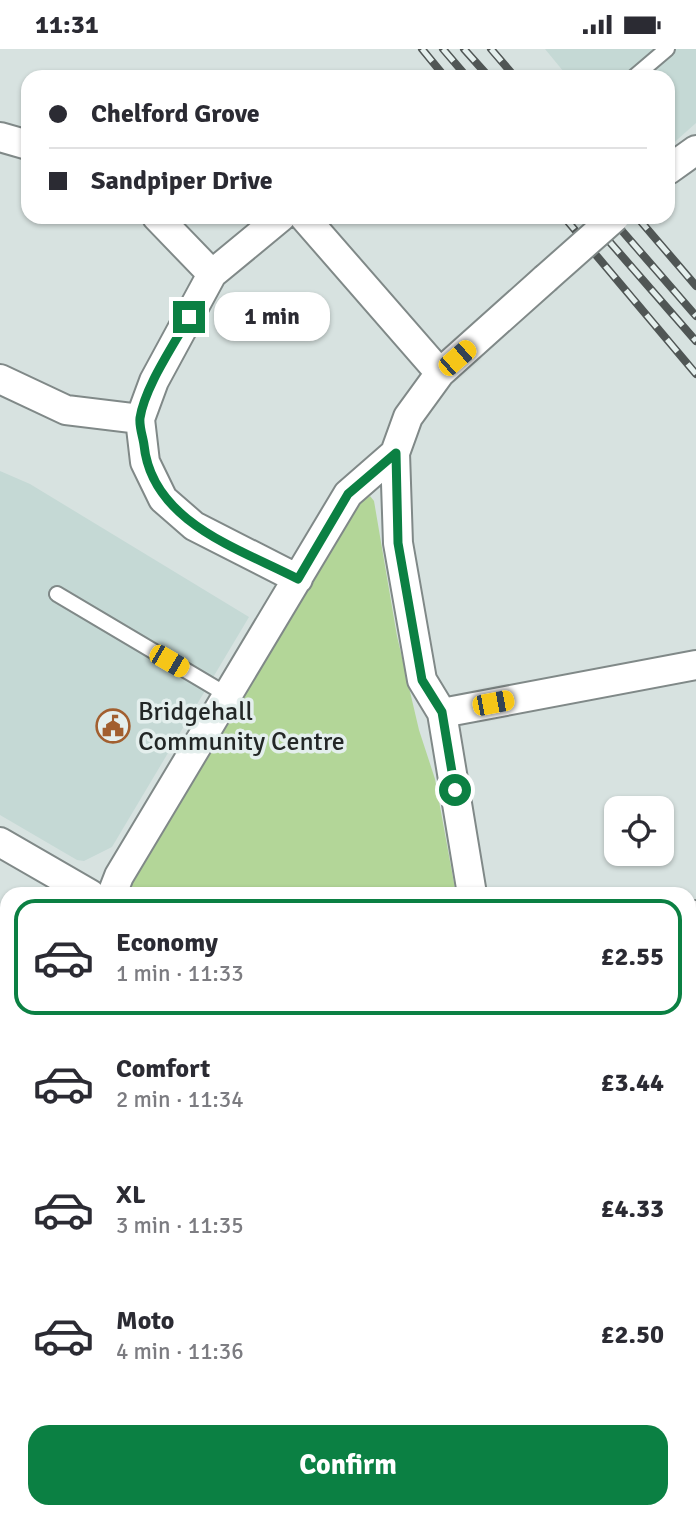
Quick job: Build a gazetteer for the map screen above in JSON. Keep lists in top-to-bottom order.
{
  "places": {
    "public building": ["Bridgehall Community Centre"]
  },
  "page": {
    "status": "11:31",
    "banner": ["Chelford Grove", "Sandpiper Drive"],
    "bubble": "1 min",
    "list": [
      {
        "name": "Economy",
        "note": "1 min · 11:33",
        "value": "£2.55"
      },
      {
        "name": "Comfort",
        "note": "2 min · 11:34",
        "value": "£3.44"
      },
      {
        "name": "XL",
        "note": "3 min · 11:35",
        "value": "£4.33"
      },
      {
        "name": "Moto",
        "note": "4 min · 11:36",
        "value": "£2.50"
      }
    ],
    "buttons": "Confirm"
  }
}
